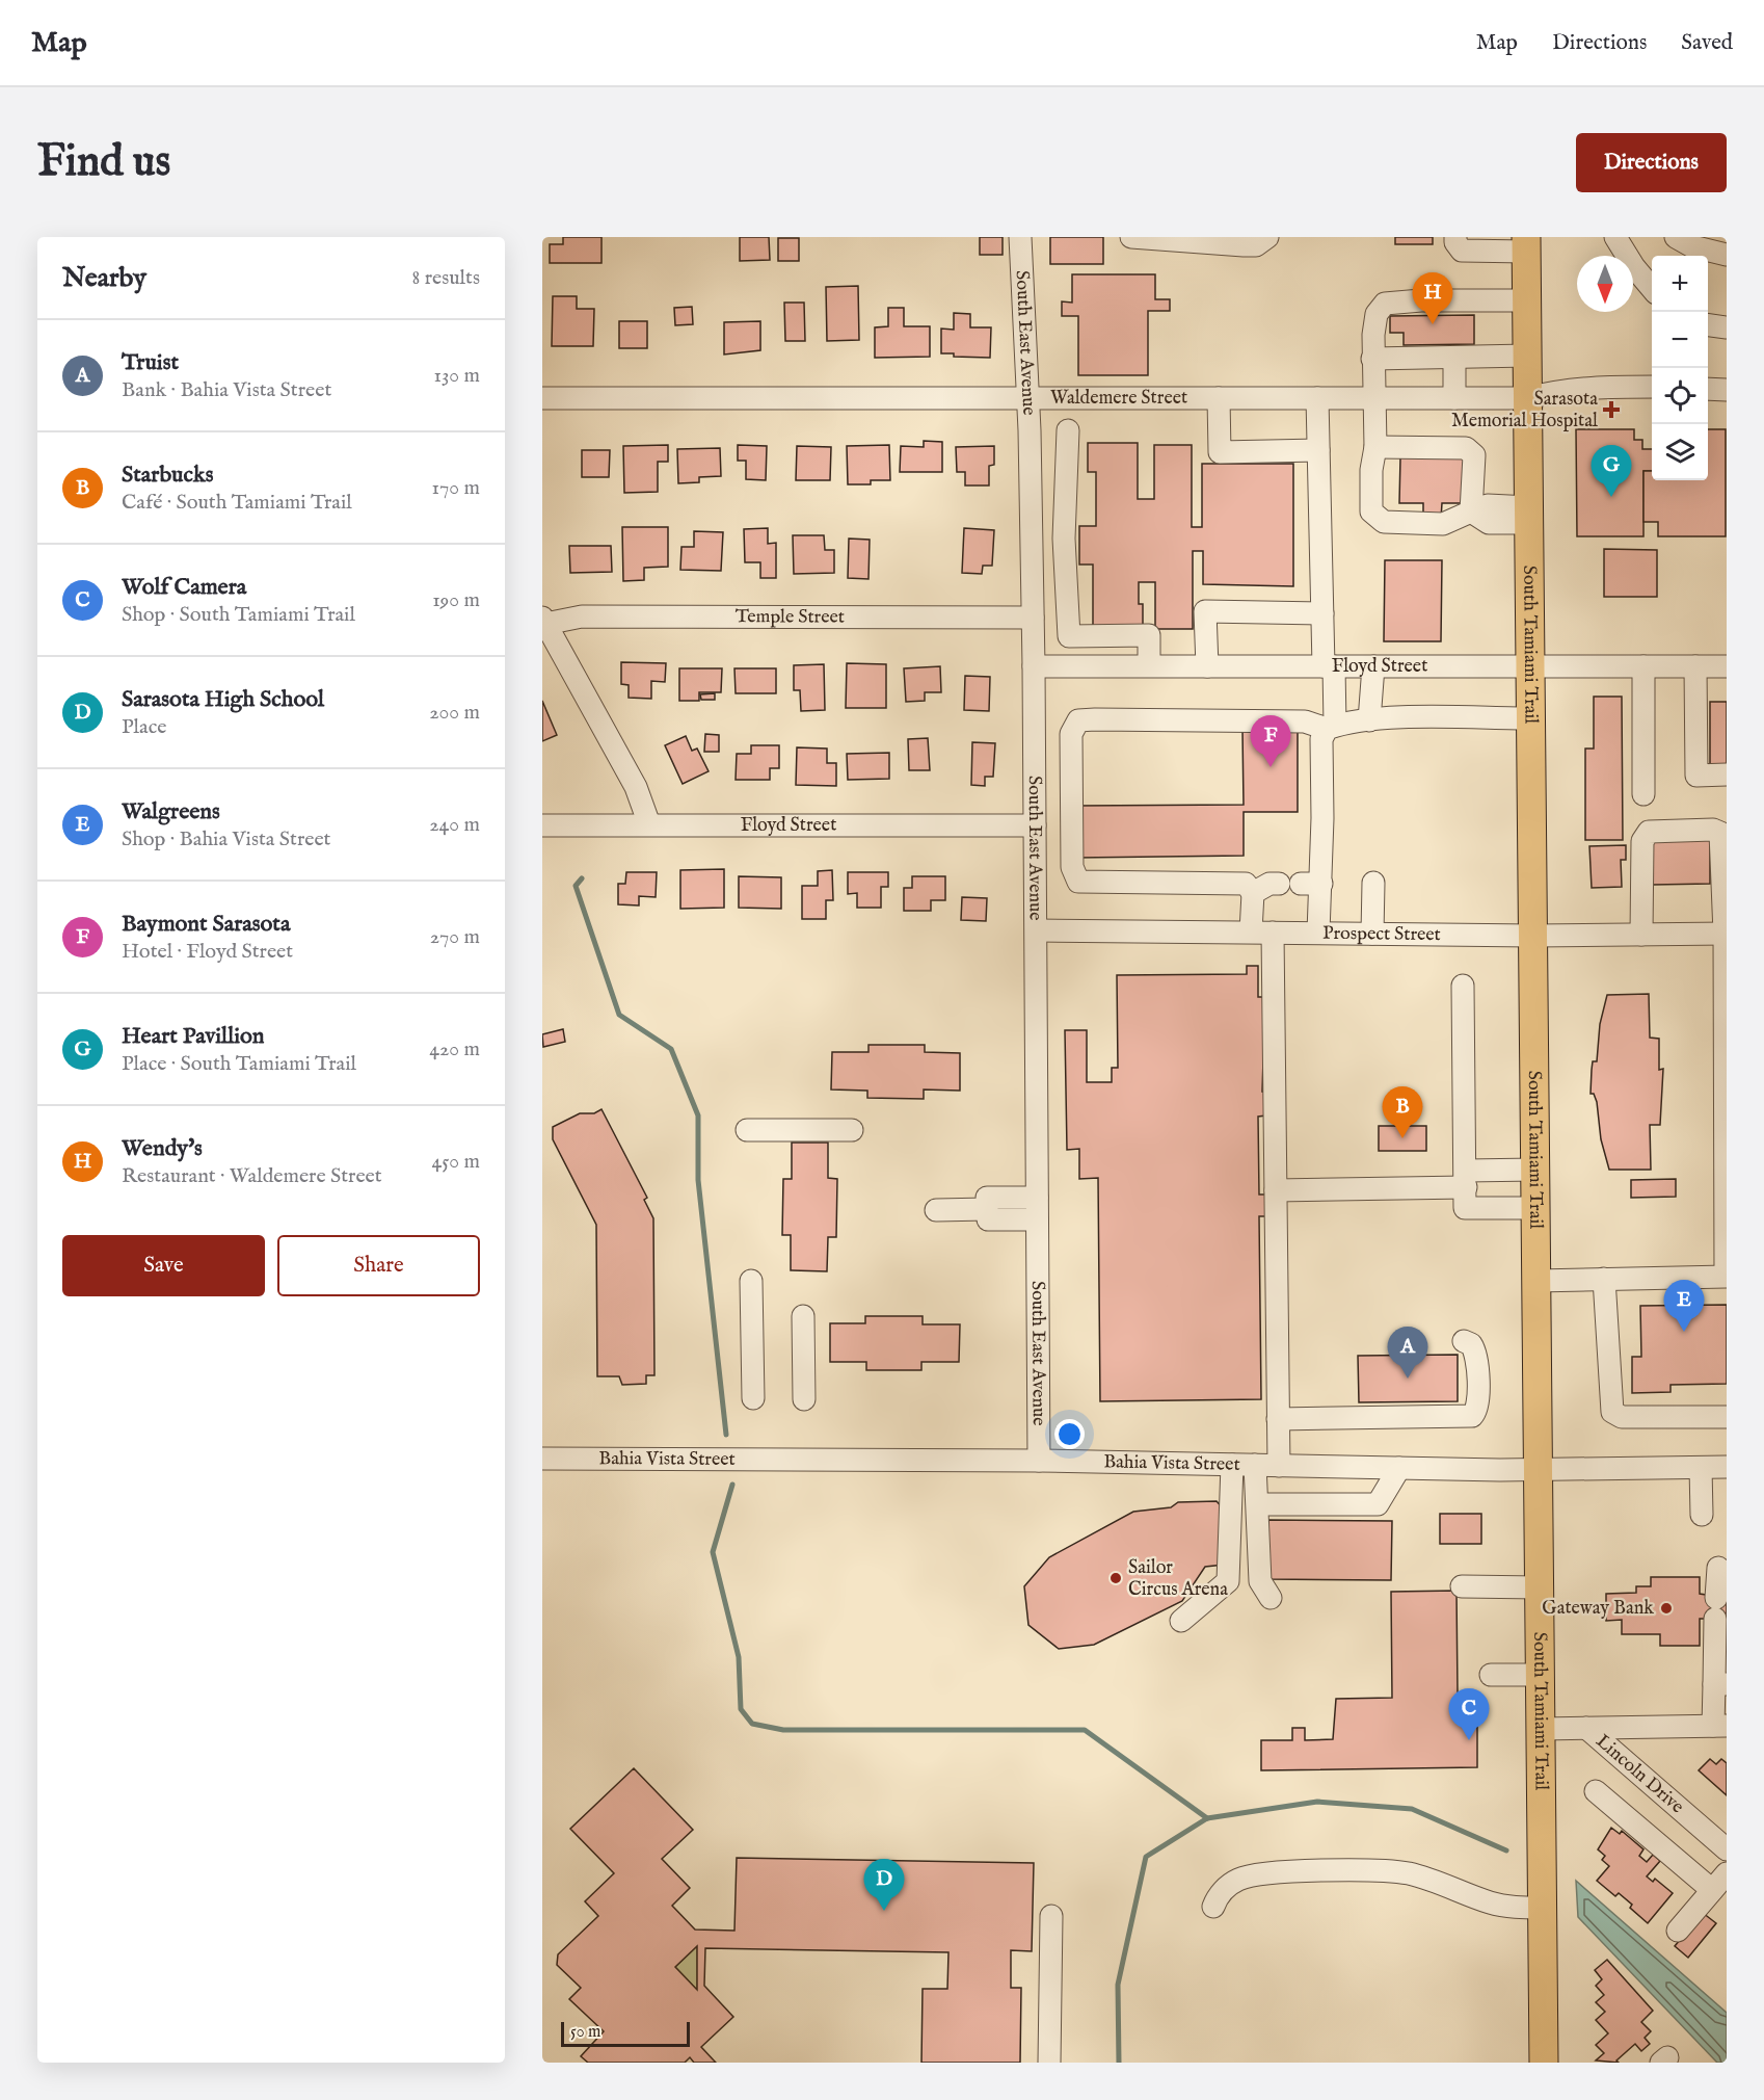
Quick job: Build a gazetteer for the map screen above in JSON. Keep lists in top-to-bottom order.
{
  "streets": {
    "main road": ["South Tamiami Trail"],
    "street": [
      "South East Avenue",
      "Waldemere Street",
      "Temple Street",
      "Floyd Street",
      "Prospect Street",
      "Bahia Vista Street",
      "Lincoln Drive"
    ]
  },
  "crossings": [
    ["South East Avenue", "Waldemere Street"],
    ["South East Avenue", "Temple Street"],
    ["South East Avenue", "Floyd Street"],
    ["South East Avenue", "Prospect Street"],
    ["South East Avenue", "Bahia Vista Street"],
    ["Waldemere Street", "South Tamiami Trail"],
    ["South Tamiami Trail", "Floyd Street"],
    ["South Tamiami Trail", "Prospect Street"],
    ["South Tamiami Trail", "Bahia Vista Street"],
    ["South Tamiami Trail", "Lincoln Drive"]
  ],
  "places": {
    "health": ["Sarasota Memorial Hospital"],
    "other": ["Sailor Circus Arena", "Gateway Bank"]
  },
  "scale_bar": "50 m",
  "north": "bottom",
  "page": {
    "header": "Map",
    "nav": ["Map", "Directions", "Saved"],
    "buttons": [
      "Directions",
      ["Save", "Share"]
    ],
    "title": "Find us",
    "heading": ["Nearby", "8 results"],
    "map_buttons": ["+", "−"],
    "pins": [
      "H",
      "G",
      "F",
      "B",
      "E",
      "A",
      "C",
      "D"
    ],
    "list": [
      {
        "mark": "A",
        "name": "Truist",
        "note": "Bank · Bahia Vista Street",
        "value": "130 m"
      },
      {
        "mark": "B",
        "name": "Starbucks",
        "note": "Café · South Tamiami Trail",
        "value": "170 m"
      },
      {
        "mark": "C",
        "name": "Wolf Camera",
        "note": "Shop · South Tamiami Trail",
        "value": "190 m"
      },
      {
        "mark": "D",
        "name": "Sarasota High School",
        "note": "Place",
        "value": "200 m"
      },
      {
        "mark": "E",
        "name": "Walgreens",
        "note": "Shop · Bahia Vista Street",
        "value": "240 m"
      },
      {
        "mark": "F",
        "name": "Baymont Sarasota",
        "note": "Hotel · Floyd Street",
        "value": "270 m"
      },
      {
        "mark": "G",
        "name": "Heart Pavillion",
        "note": "Place · South Tamiami Trail",
        "value": "420 m"
      },
      {
        "mark": "H",
        "name": "Wendy's",
        "note": "Restaurant · Waldemere Street",
        "value": "450 m"
      }
    ],
    "scale": "50 m"
  }
}
